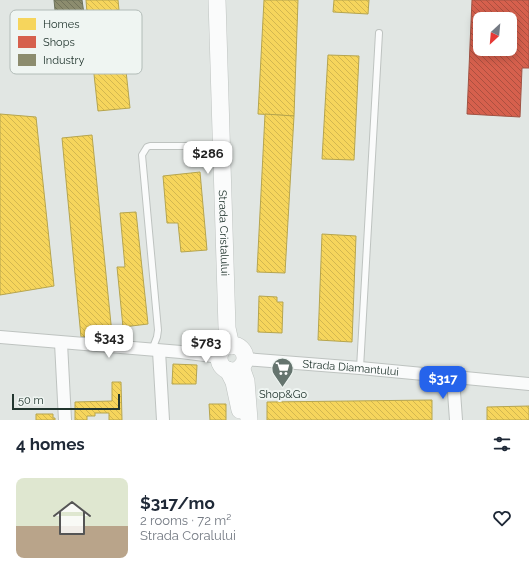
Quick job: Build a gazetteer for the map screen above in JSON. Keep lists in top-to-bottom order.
{
  "streets": {
    "street": ["Strada Cristalului", "Strada Diamantului"]
  },
  "crossings": [
    ["Strada Cristalului", "Strada Diamantului"]
  ],
  "places": {
    "supermarket": ["Shop&Go"]
  },
  "legend": ["Homes", "Shops", "Industry"],
  "scale_bar": "50 m",
  "north": "bottom left",
  "page": {
    "price": [
      "$286",
      "$343",
      "$783",
      "$317"
    ],
    "scale": "50 m",
    "heading": "4 homes",
    "list": [
      {
        "name": "$317/mo",
        "note": "2 rooms · 72 m² · Strada Coralului"
      }
    ]
  }
}
